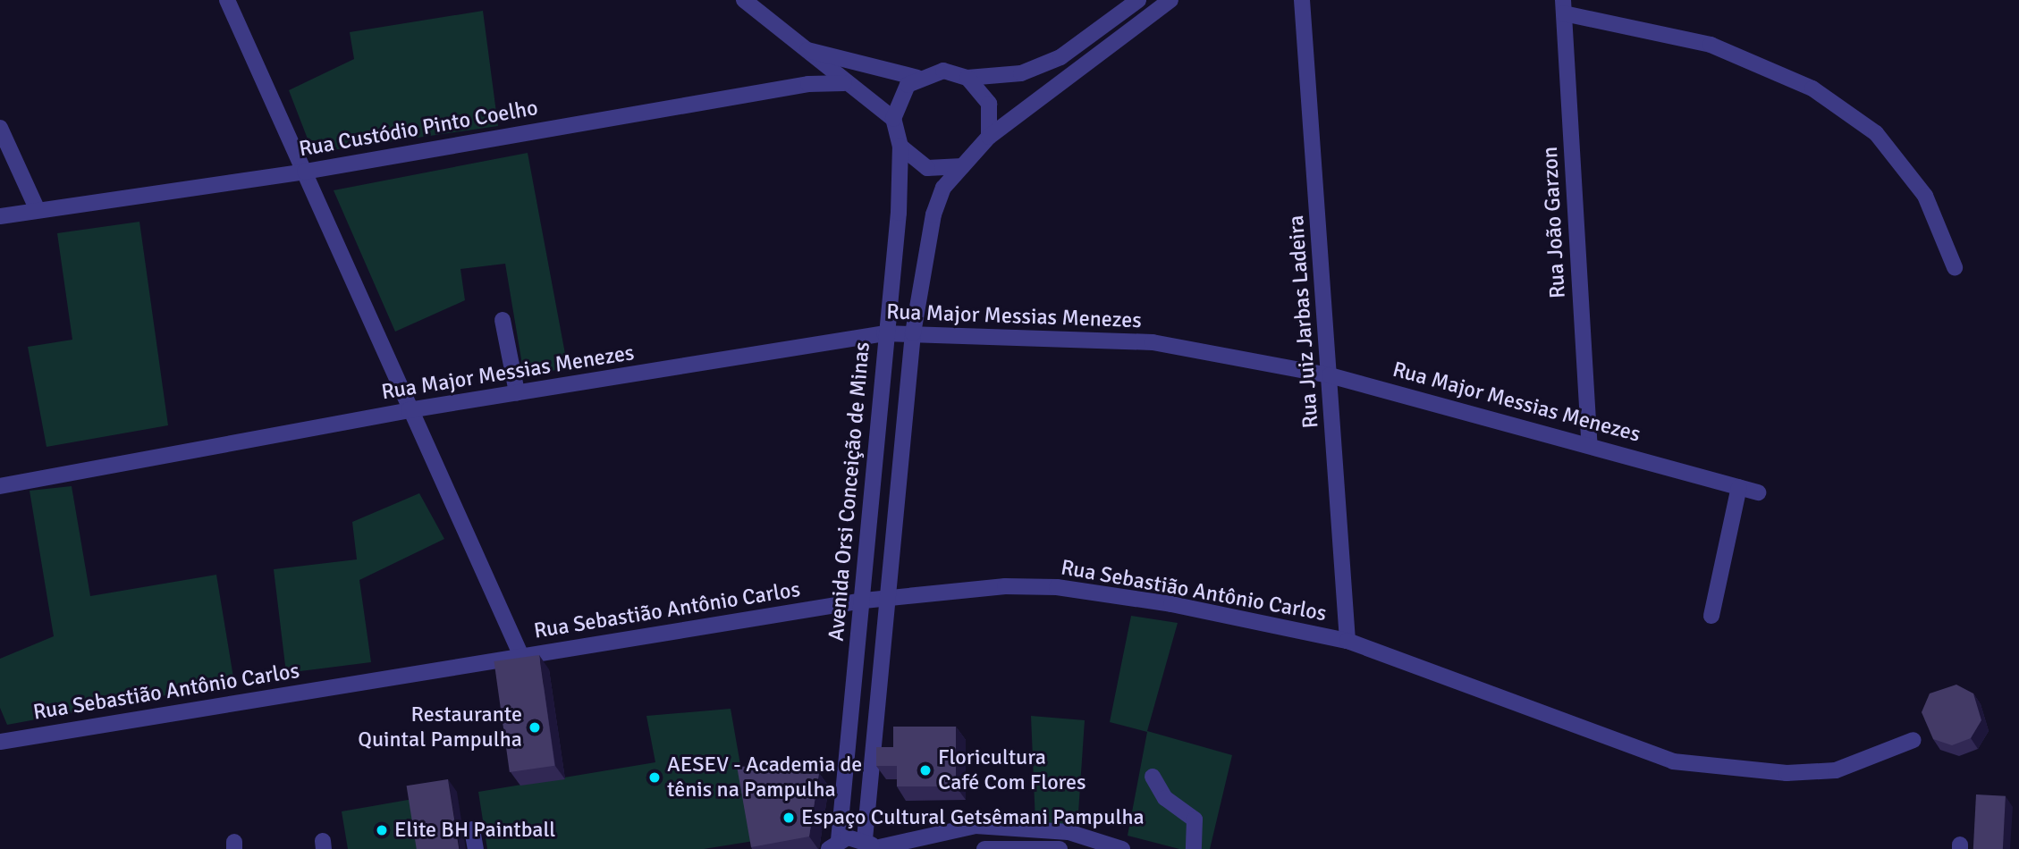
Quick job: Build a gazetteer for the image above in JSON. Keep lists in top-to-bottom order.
{
  "streets": {
    "street": [
      "Rua Custódio Pinto Coelho",
      "Rua João Garzon",
      "Rua Major Messias Menezes",
      "Rua Juiz Jarbas Ladeira",
      "Avenida Orsi Conceição de Minas",
      "Rua Sebastião Antônio Carlos"
    ]
  },
  "crossings": [
    ["Rua João Garzon", "Rua Major Messias Menezes"],
    ["Rua Major Messias Menezes", "Rua Juiz Jarbas Ladeira"],
    ["Rua Major Messias Menezes", "Avenida Orsi Conceição de Minas"],
    ["Rua Juiz Jarbas Ladeira", "Rua Sebastião Antônio Carlos"],
    ["Avenida Orsi Conceição de Minas", "Rua Sebastião Antônio Carlos"]
  ],
  "places": [
    "Restaurante Quintal Pampulha",
    "Floricultura Café Com Flores",
    "AESEV - Academia de tênis na Pampulha",
    "Espaço Cultural Getsêmani Pampulha",
    "Elite BH Paintball"
  ]
}
